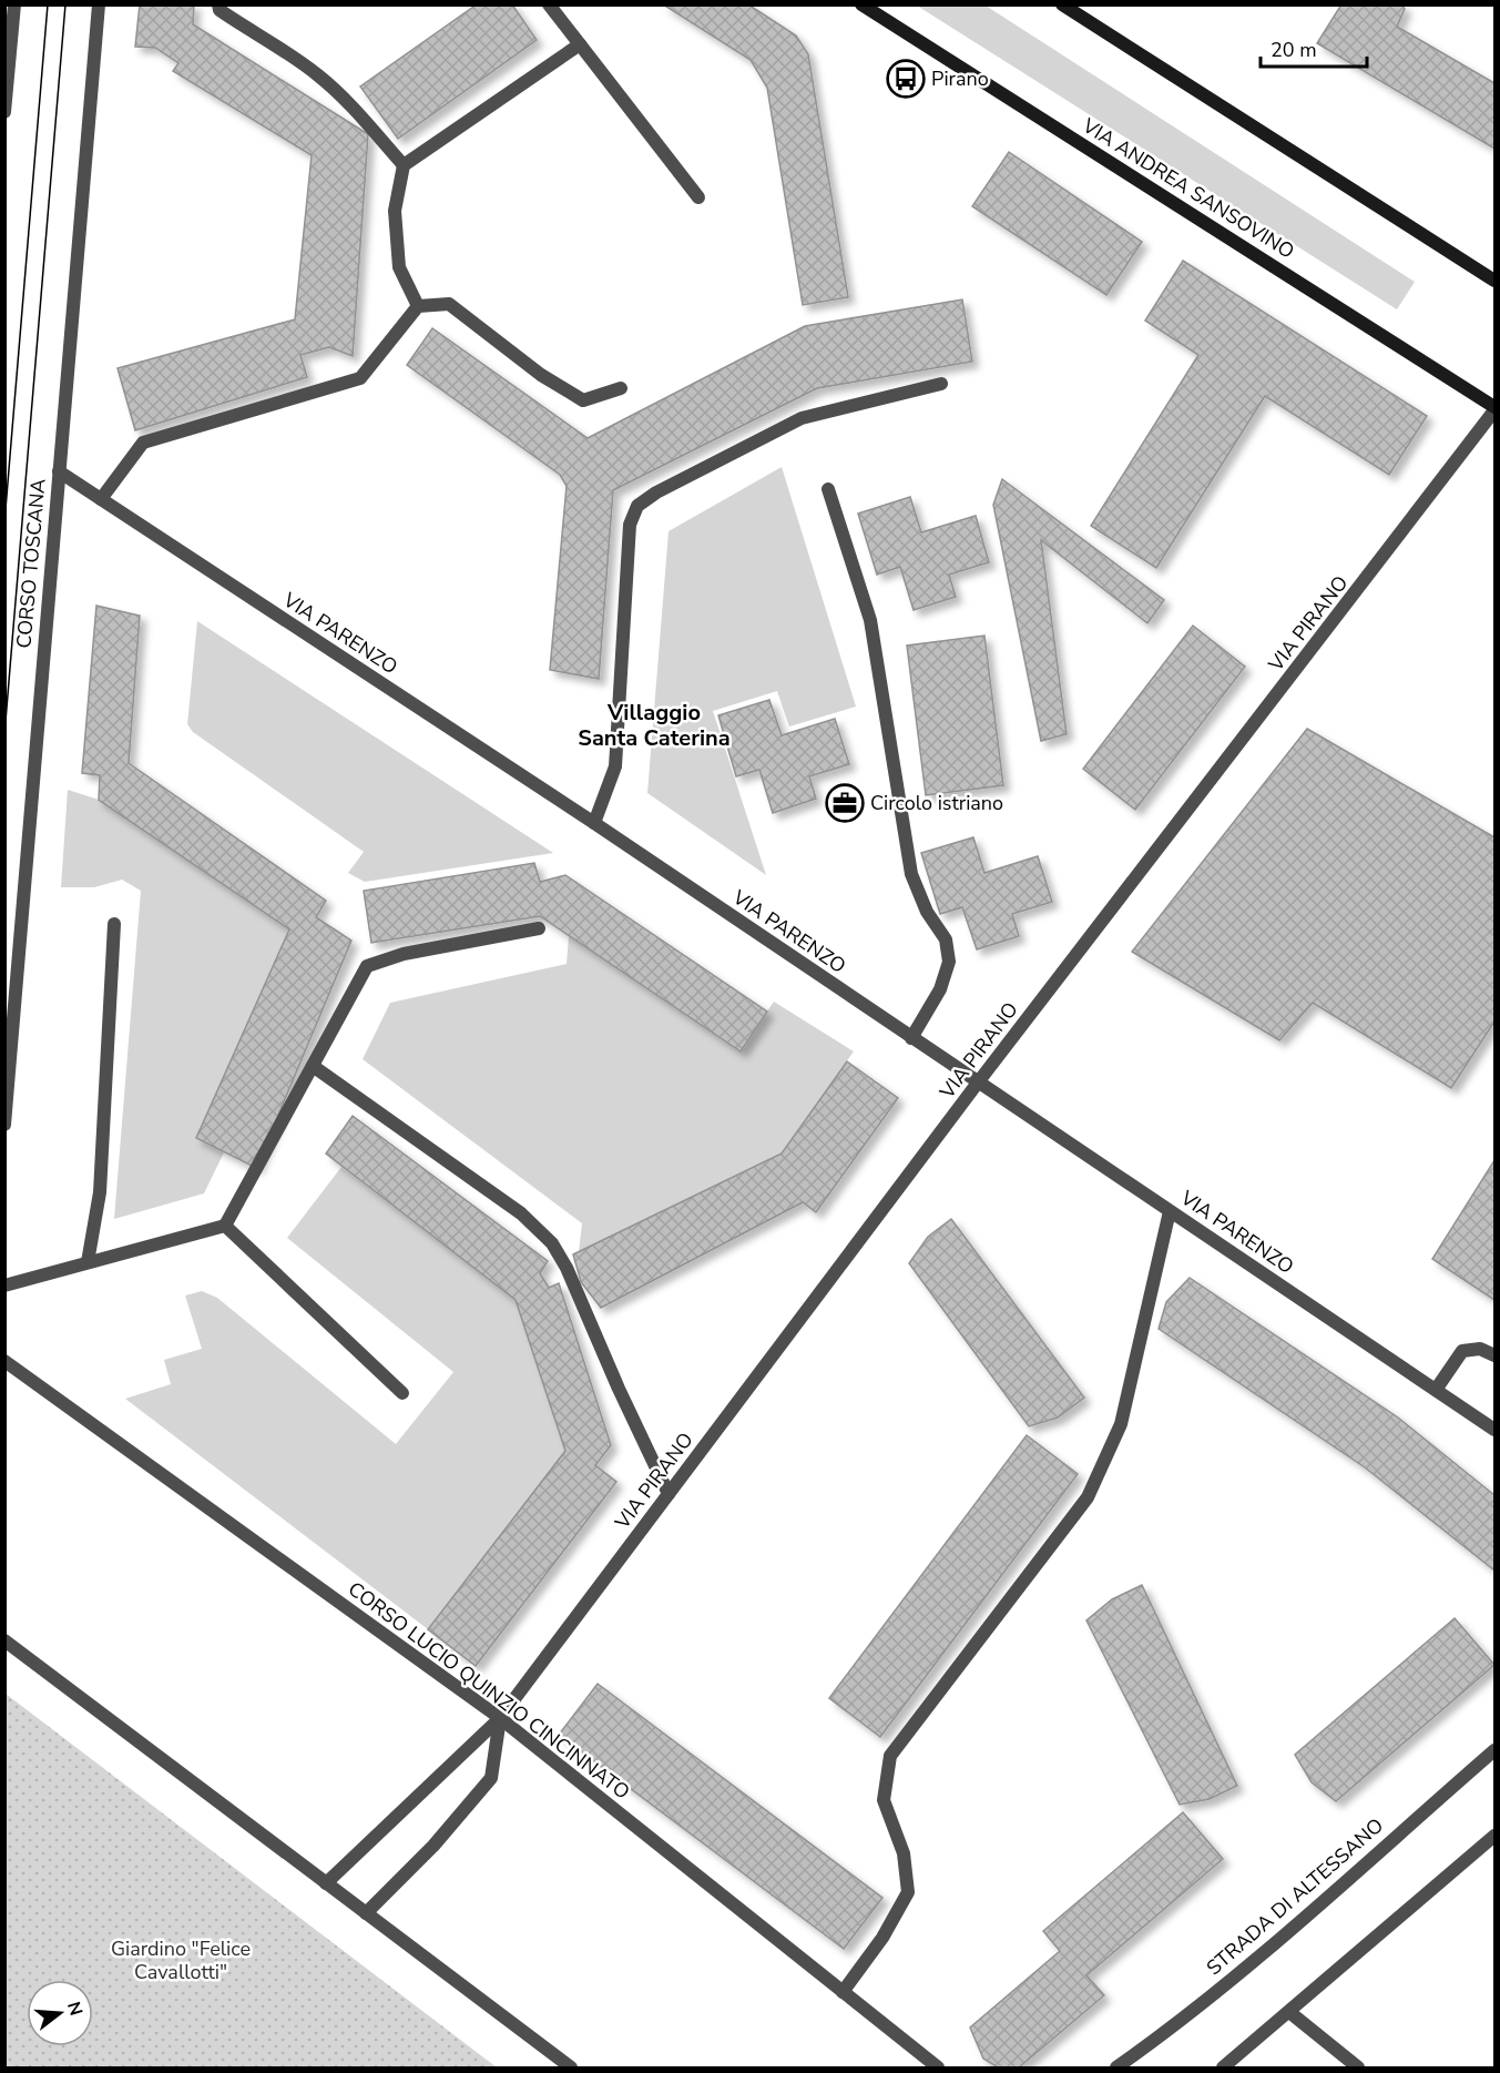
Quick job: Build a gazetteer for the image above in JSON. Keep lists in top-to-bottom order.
{
  "streets": {
    "main road": ["VIA ANDREA SANSOVINO"],
    "street": [
      "CORSO TOSCANA",
      "VIA PIRANO",
      "VIA PARENZO",
      "CORSO LUCIO QUINZIO CINCINNATO",
      "STRADA DI ALTESSANO"
    ]
  },
  "crossings": [
    ["VIA ANDREA SANSOVINO", "VIA PIRANO"],
    ["CORSO TOSCANA", "VIA PARENZO"],
    ["VIA PIRANO", "VIA PARENZO"],
    ["VIA PIRANO", "CORSO LUCIO QUINZIO CINCINNATO"]
  ],
  "districts": ["Villaggio Santa Caterina"],
  "parks": ["Giardino \"Felice Cavallotti\""],
  "places": {
    "bus stop": ["Pirano"],
    "office": ["Circolo istriano"]
  },
  "scale_bar": "20 m",
  "north": "right"
}
